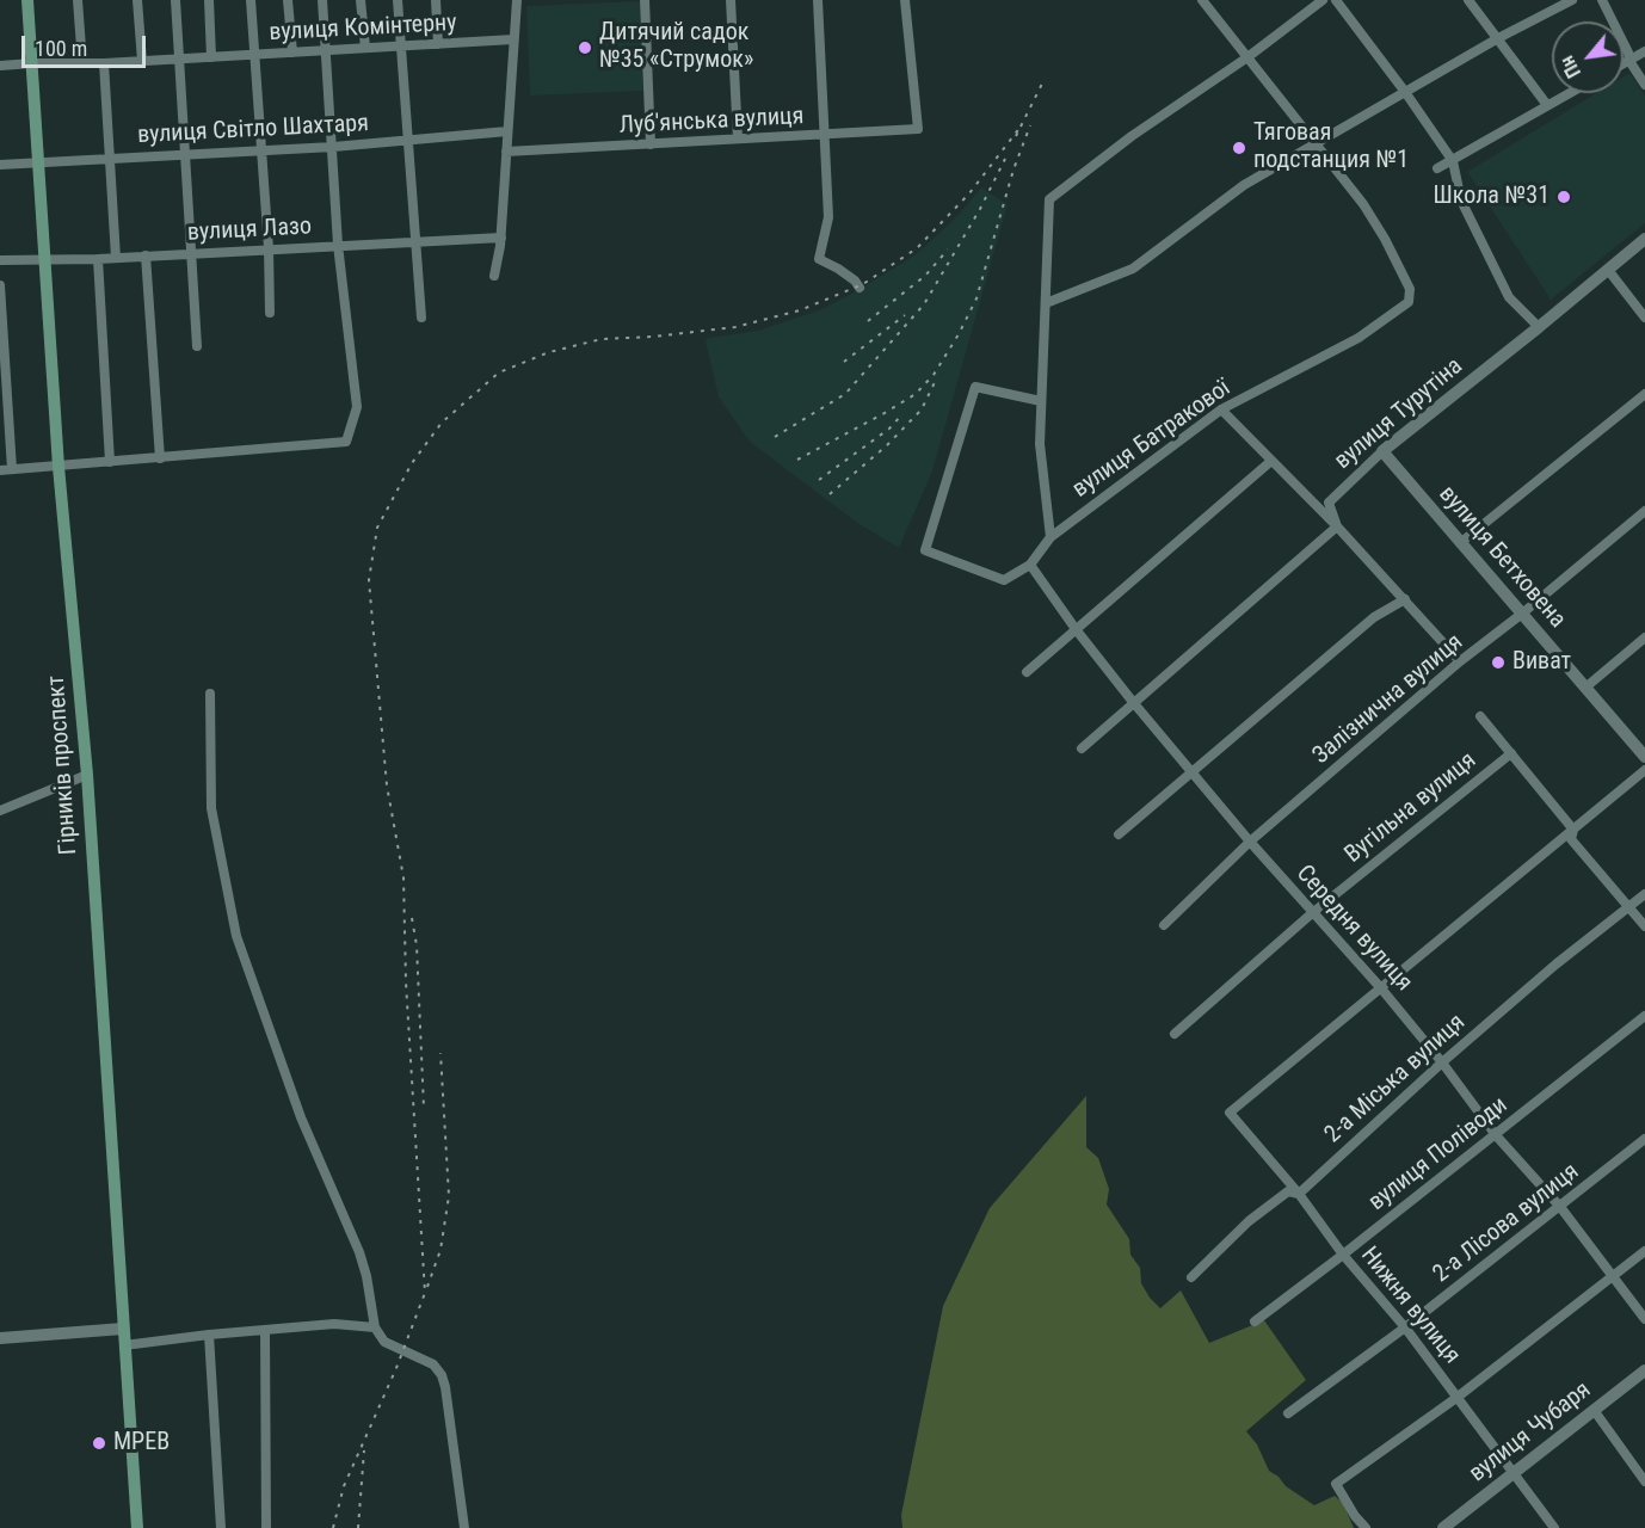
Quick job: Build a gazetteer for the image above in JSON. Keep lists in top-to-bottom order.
{
  "streets": {
    "main road": ["Гірників проспект"],
    "street": [
      "вулиця Комінтерну",
      "Луб'янська вулиця",
      "вулиця Світло Шахтаря",
      "вулиця Лазо",
      "вулиця Турутіна",
      "вулиця Батракової",
      "вулиця Бетховена",
      "Залізнична вулиця",
      "Вугільна вулиця",
      "Середня вулиця",
      "2-а Міська вулиця",
      "вулиця Поліводи",
      "2-а Лісова вулиця",
      "Нижня вулиця",
      "вулиця Чубаря"
    ]
  },
  "crossings": [
    ["вулиця Комінтерну", "Гірників проспект"],
    ["вулиця Світло Шахтаря", "Гірників проспект"],
    ["вулиця Лазо", "Гірників проспект"],
    ["вулиця Турутіна", "вулиця Бетховена"],
    ["вулиця Батракової", "Середня вулиця"],
    ["вулиця Бетховена", "Залізнична вулиця"],
    ["Залізнична вулиця", "Середня вулиця"],
    ["Вугільна вулиця", "Середня вулиця"],
    ["Середня вулиця", "2-а Міська вулиця"],
    ["Середня вулиця", "вулиця Поліводи"],
    ["Середня вулиця", "2-а Лісова вулиця"],
    ["Середня вулиця", "Нижня вулиця"],
    ["2-а Міська вулиця", "Нижня вулиця"],
    ["вулиця Поліводи", "Нижня вулиця"],
    ["2-а Лісова вулиця", "Нижня вулиця"],
    ["Нижня вулиця", "вулиця Чубаря"]
  ],
  "places": [
    "Дитячий садок №35 «Струмок»",
    "Тяговая подстанция №1",
    "Школа №31",
    "Виват",
    "МРЕВ"
  ],
  "scale_bar": "100 m",
  "north": "bottom left"
}
